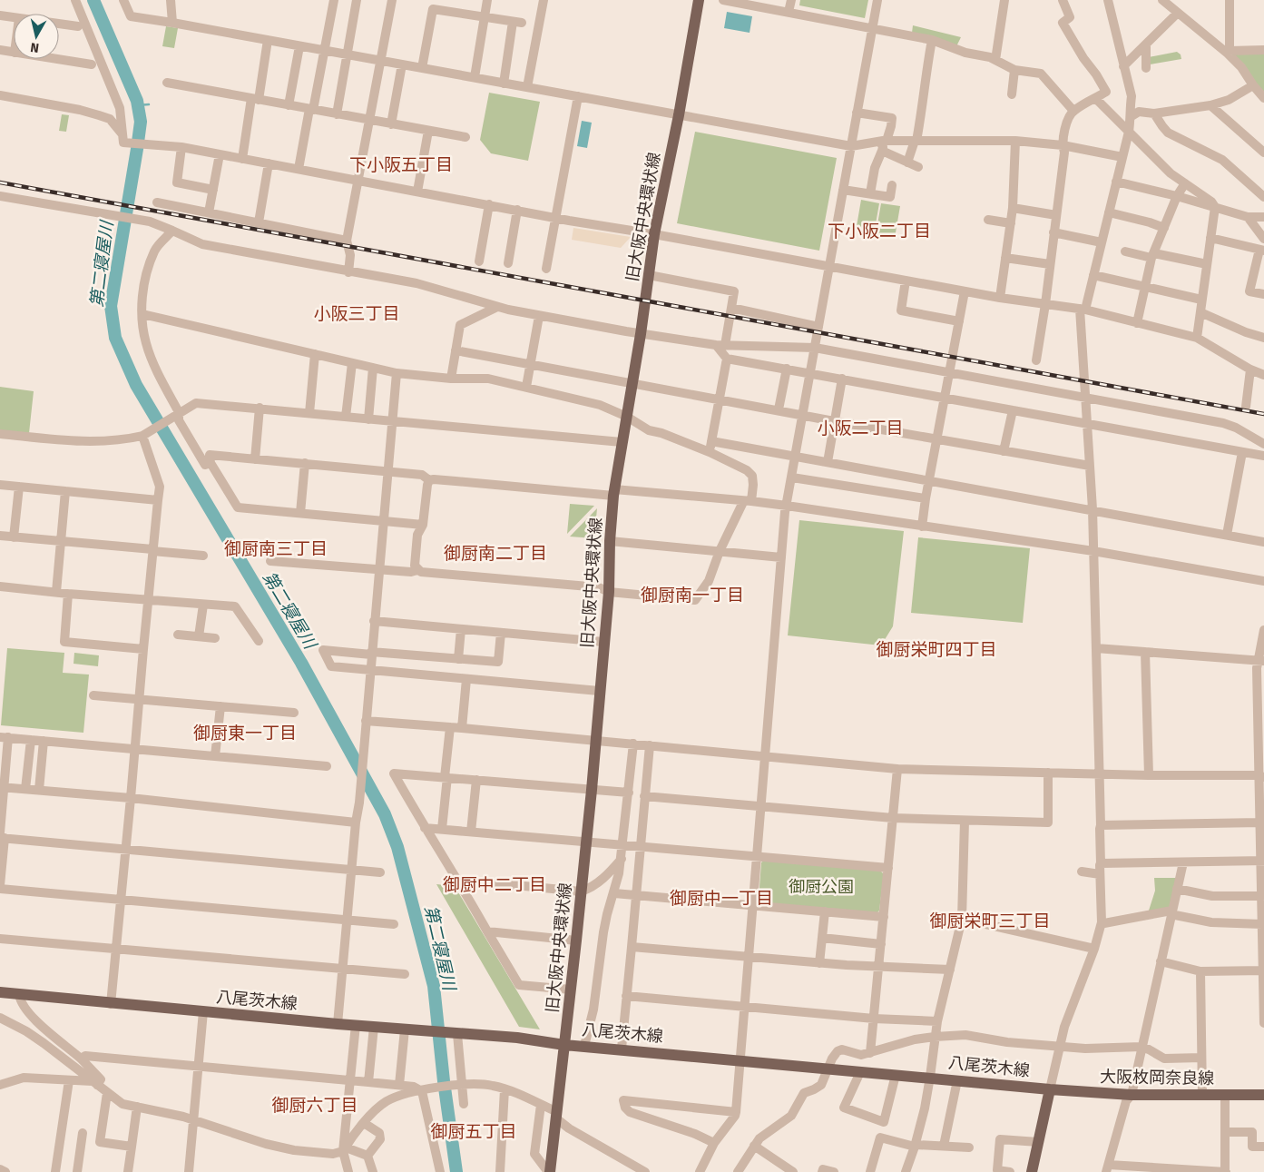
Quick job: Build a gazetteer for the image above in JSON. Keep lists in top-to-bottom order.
{
  "streets": {
    "main road": ["旧大阪中央環状線", "八尾茨木線", "大阪枚岡奈良線"]
  },
  "crossings": [
    ["旧大阪中央環状線", "八尾茨木線"],
    ["八尾茨木線", "大阪枚岡奈良線"]
  ],
  "districts": [
    "下小阪五丁目",
    "下小阪二丁目",
    "小阪三丁目",
    "小阪二丁目",
    "御厨南三丁目",
    "御厨南二丁目",
    "御厨南一丁目",
    "御厨栄町四丁目",
    "御厨東一丁目",
    "御厨中二丁目",
    "御厨中一丁目",
    "御厨栄町三丁目",
    "御厨六丁目",
    "御厨五丁目"
  ],
  "water": ["第二寝屋川"],
  "parks": ["御厨公園"],
  "north": "bottom"
}
